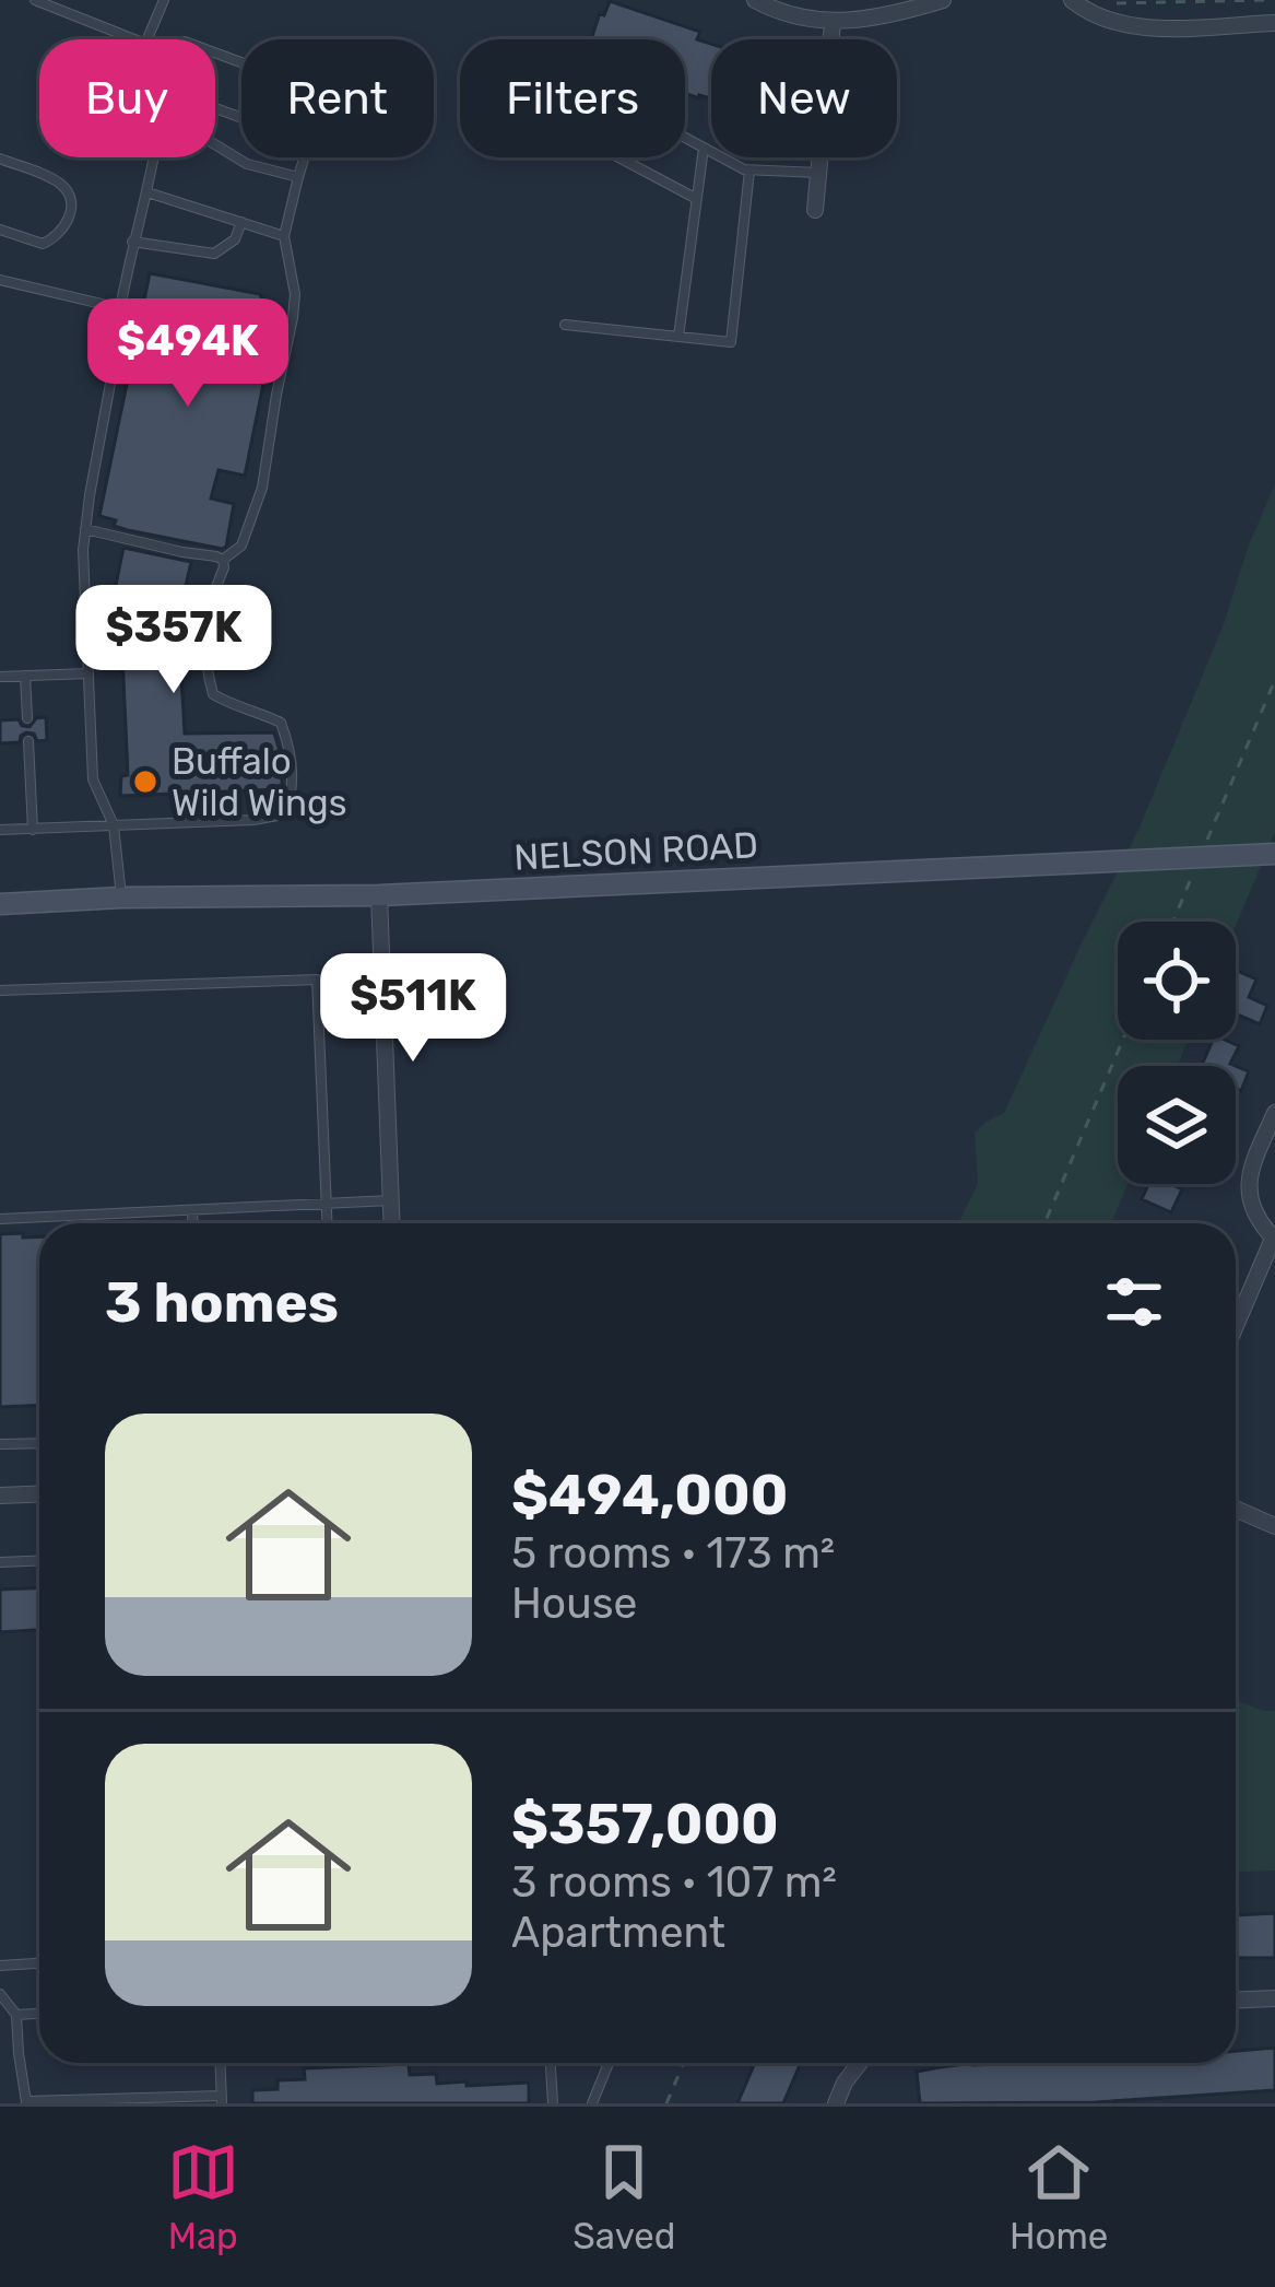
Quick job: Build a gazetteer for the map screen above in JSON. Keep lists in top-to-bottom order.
{
  "streets": {
    "street": ["NELSON ROAD"]
  },
  "places": ["Buffalo Wild Wings"],
  "page": {
    "chip": [
      "Buy",
      "Rent",
      "Filters",
      "New"
    ],
    "price": ["$494K", "$357K", "$511K"],
    "heading": "3 homes",
    "list": [
      {
        "name": "$494,000",
        "note": "5 rooms · 173 m² · House"
      },
      {
        "name": "$357,000",
        "note": "3 rooms · 107 m² · Apartment"
      }
    ],
    "tabs": ["Map", "Saved", "Home"]
  }
}
